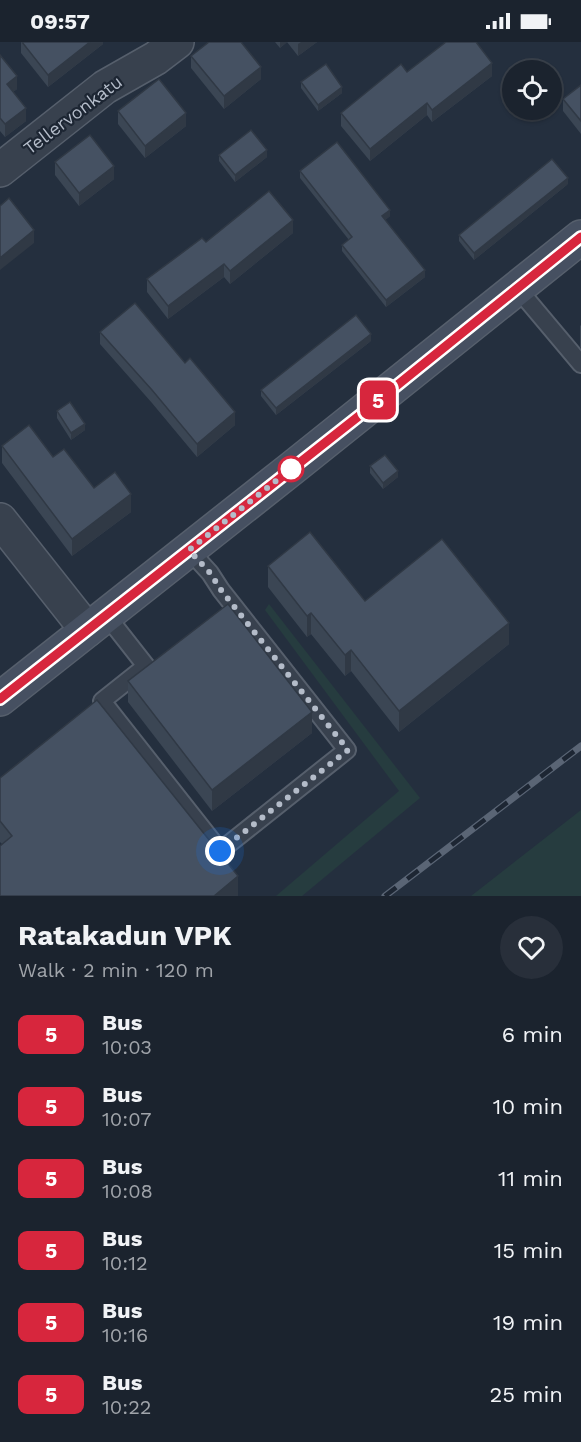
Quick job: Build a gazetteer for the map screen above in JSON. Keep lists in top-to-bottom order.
{
  "streets": {
    "street": ["Tellervonkatu"]
  },
  "lines": ["bus line 5"],
  "page": {
    "status": "09:57",
    "on_map": "5",
    "heading": ["Ratakadun VPK", "Walk · 2 min · 120 m"],
    "list": [
      {
        "mark": "5",
        "name": "Bus",
        "note": "10:03",
        "value": "6 min"
      },
      {
        "mark": "5",
        "name": "Bus",
        "note": "10:07",
        "value": "10 min"
      },
      {
        "mark": "5",
        "name": "Bus",
        "note": "10:08",
        "value": "11 min"
      },
      {
        "mark": "5",
        "name": "Bus",
        "note": "10:12",
        "value": "15 min"
      },
      {
        "mark": "5",
        "name": "Bus",
        "note": "10:16",
        "value": "19 min"
      },
      {
        "mark": "5",
        "name": "Bus",
        "note": "10:22",
        "value": "25 min"
      }
    ]
  }
}
